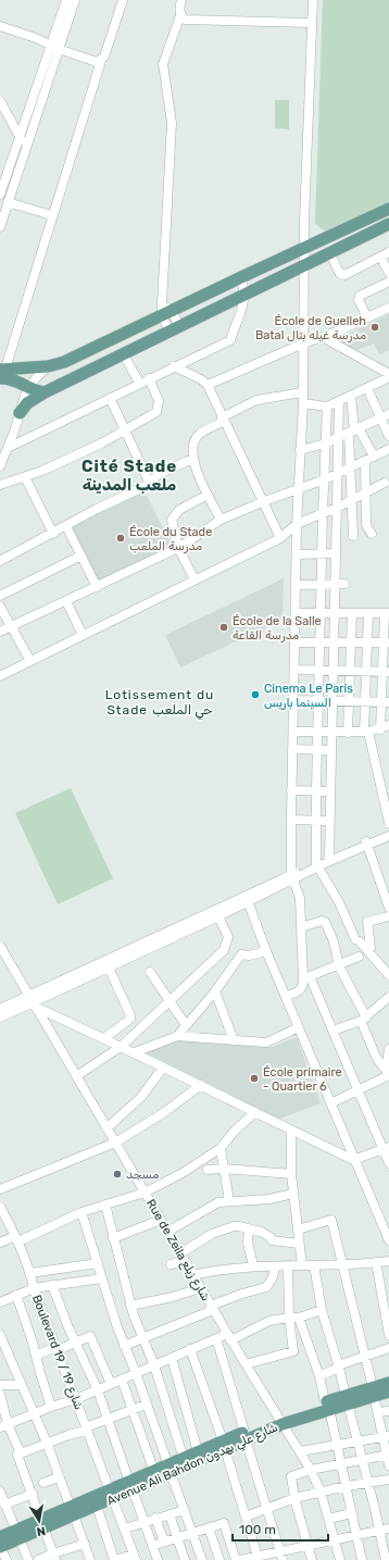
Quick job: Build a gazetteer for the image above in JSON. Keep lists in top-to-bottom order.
{
  "streets": {
    "main road": ["Avenue Ali Bahdon شارع علي بهدون"],
    "street": ["Rue de Zeila شارع زيلع", "Boulevard 19 / شارع 19"]
  },
  "crossings": [
    ["Rue de Zeila شارع زيلع", "Avenue Ali Bahdon شارع علي بهدون"],
    ["Boulevard 19 / شارع 19", "Avenue Ali Bahdon شارع علي بهدون"]
  ],
  "districts": ["Cité Stade ملعب المدينة", "Lotissement du Stade حي الملعب"],
  "places": [
    "École de Guelleh Batal مدرسة غيله بتال",
    "École du Stade مدرسة الملعب",
    "École de la Salle مدرسة القاعة",
    "Cinema Le Paris السينما باريس",
    "École primaire - Quartier 6",
    "مسجد"
  ],
  "scale_bar": "100 m",
  "north": "bottom"
}
